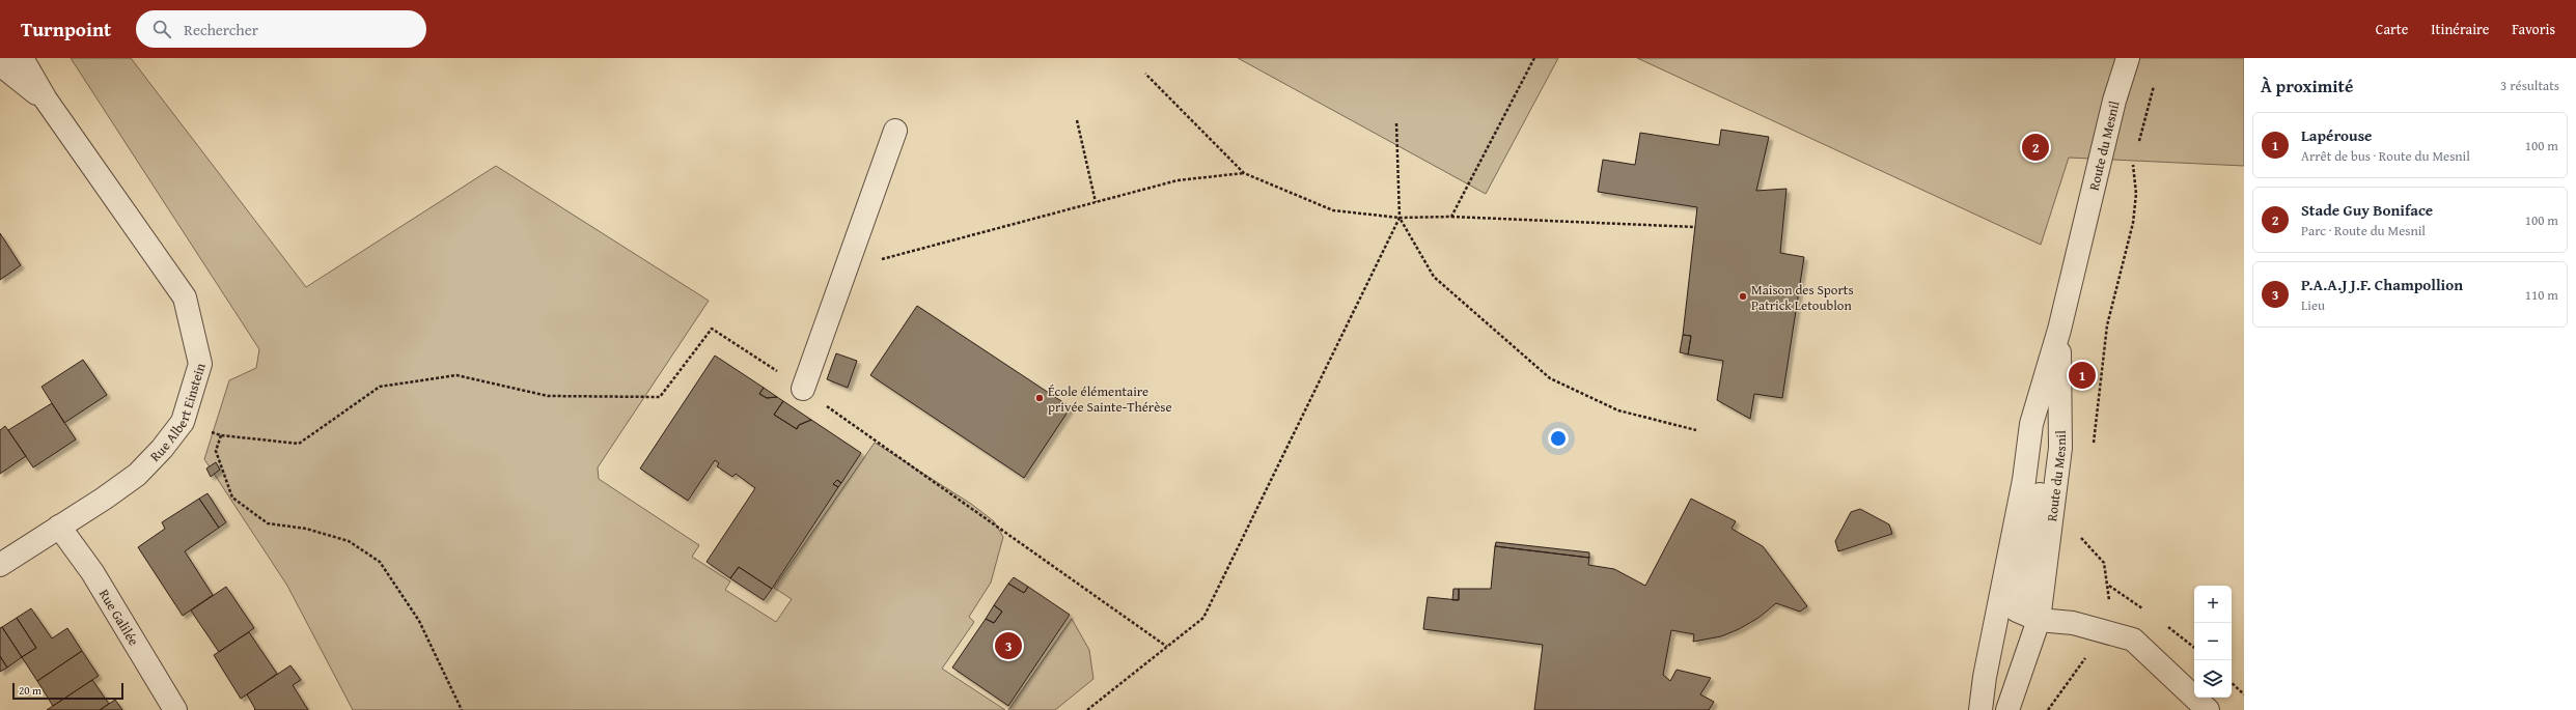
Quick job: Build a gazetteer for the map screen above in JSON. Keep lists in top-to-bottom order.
{
  "streets": {
    "street": ["Route du Mesnil", "Rue Albert Einstein", "Rue Galilée"]
  },
  "crossings": [
    ["Rue Albert Einstein", "Rue Galilée"]
  ],
  "places": ["Maison des Sports Patrick Letoublon", "École élémentaire privée Sainte-Thérèse"],
  "scale_bar": "20 m",
  "page": {
    "header": "Turnpoint",
    "search": "Rechercher",
    "nav": ["Carte", "Itinéraire", "Favoris"],
    "heading": ["À proximité", "3 résultats"],
    "list": [
      {
        "mark": "1",
        "name": "Lapérouse",
        "note": "Arrêt de bus · Route du Mesnil",
        "value": "100 m"
      },
      {
        "mark": "2",
        "name": "Stade Guy Boniface",
        "note": "Parc · Route du Mesnil",
        "value": "100 m"
      },
      {
        "mark": "3",
        "name": "P.A.A.J J.F. Champollion",
        "note": "Lieu",
        "value": "110 m"
      }
    ],
    "pins": ["2", "1", "3"],
    "map_buttons": ["+", "−"],
    "scale": "20 m"
  }
}
